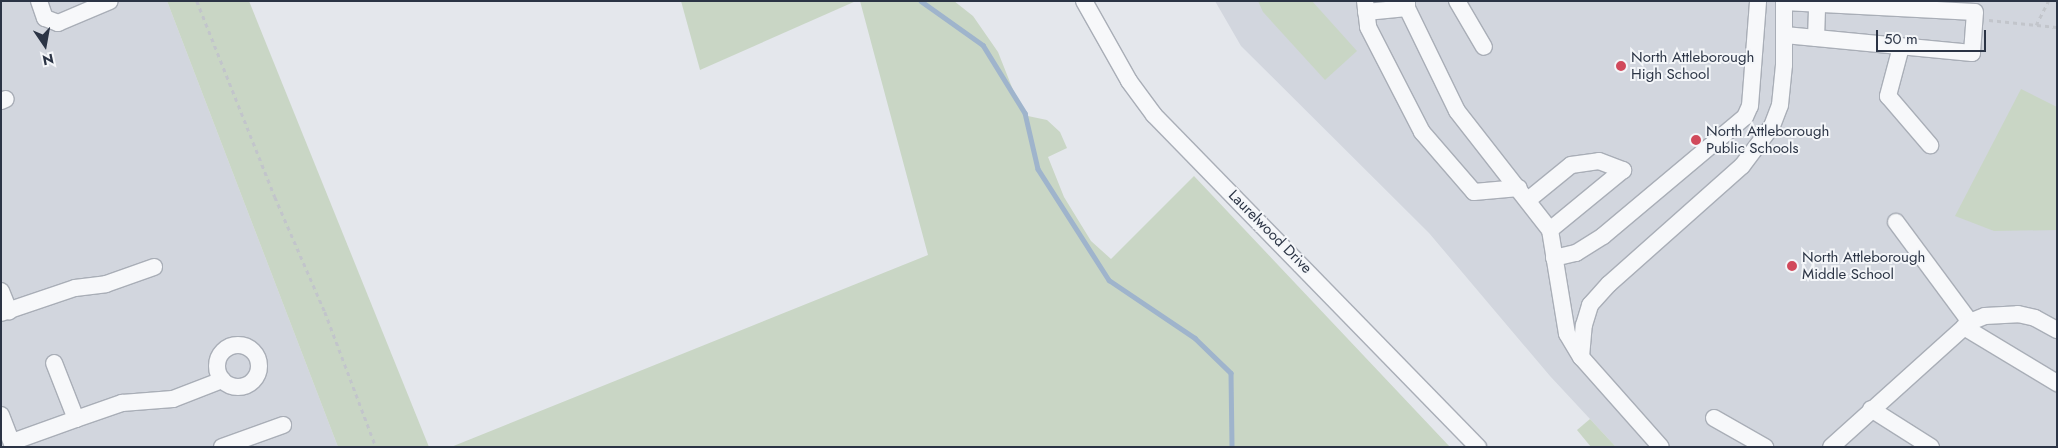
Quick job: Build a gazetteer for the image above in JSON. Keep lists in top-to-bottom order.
{
  "streets": {
    "street": ["Laurelwood Drive"]
  },
  "places": ["North Attleborough High School", "North Attleborough Public Schools", "North Attleborough Middle School"],
  "scale_bar": "50 m",
  "north": "bottom"
}
